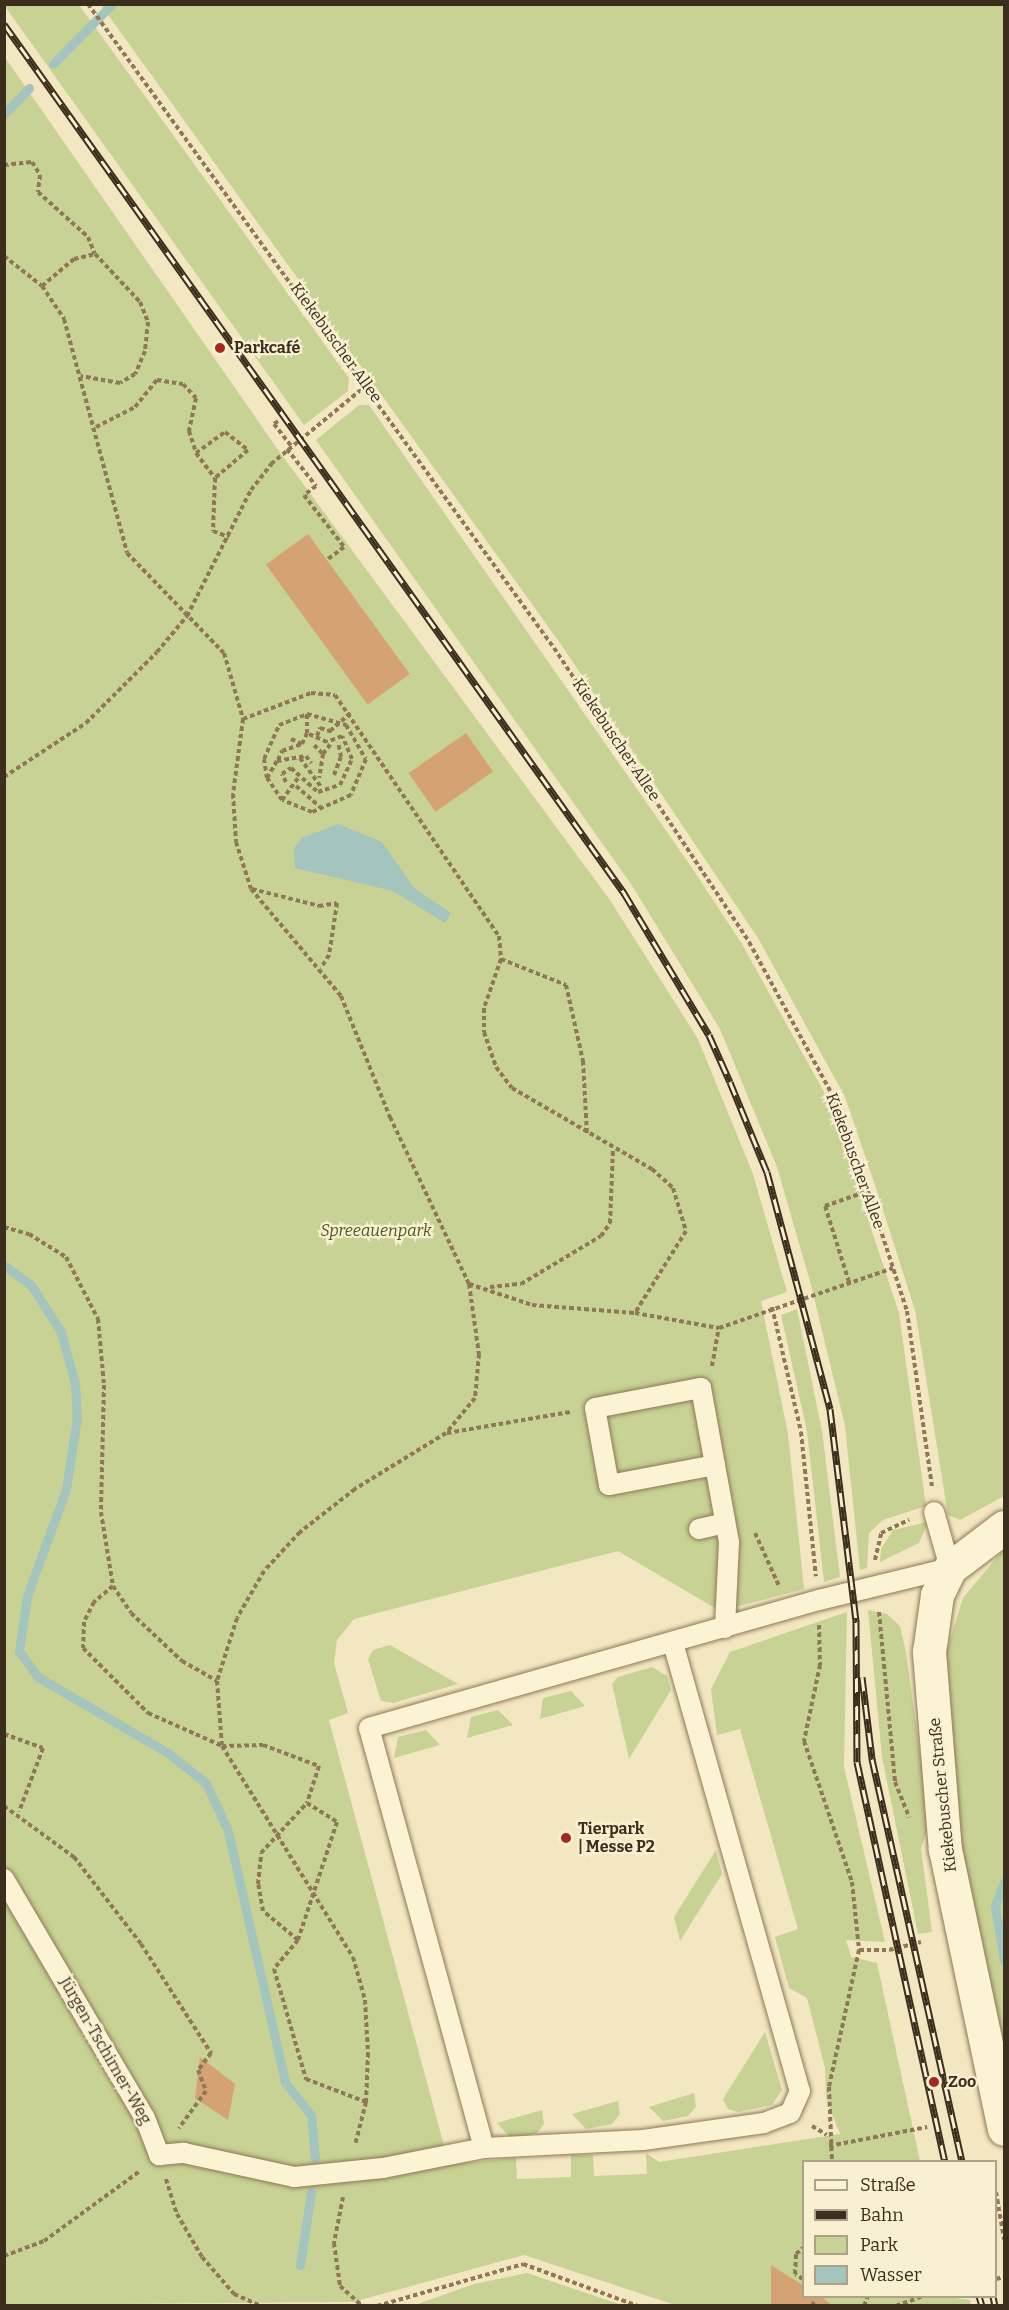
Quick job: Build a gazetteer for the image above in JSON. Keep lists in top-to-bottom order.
{
  "streets": {
    "street": ["Kiekebuscher Straße"],
    "lane": ["Jürgen-Tschirner-Weg"],
    "path": ["Kiekebuscher Allee"]
  },
  "parks": ["Spreeauenpark"],
  "places": ["Parkcafé", "Tierpark | Messe P2", "Zoo"],
  "legend": [
    "Straße",
    "Bahn",
    "Park",
    "Wasser"
  ]
}
